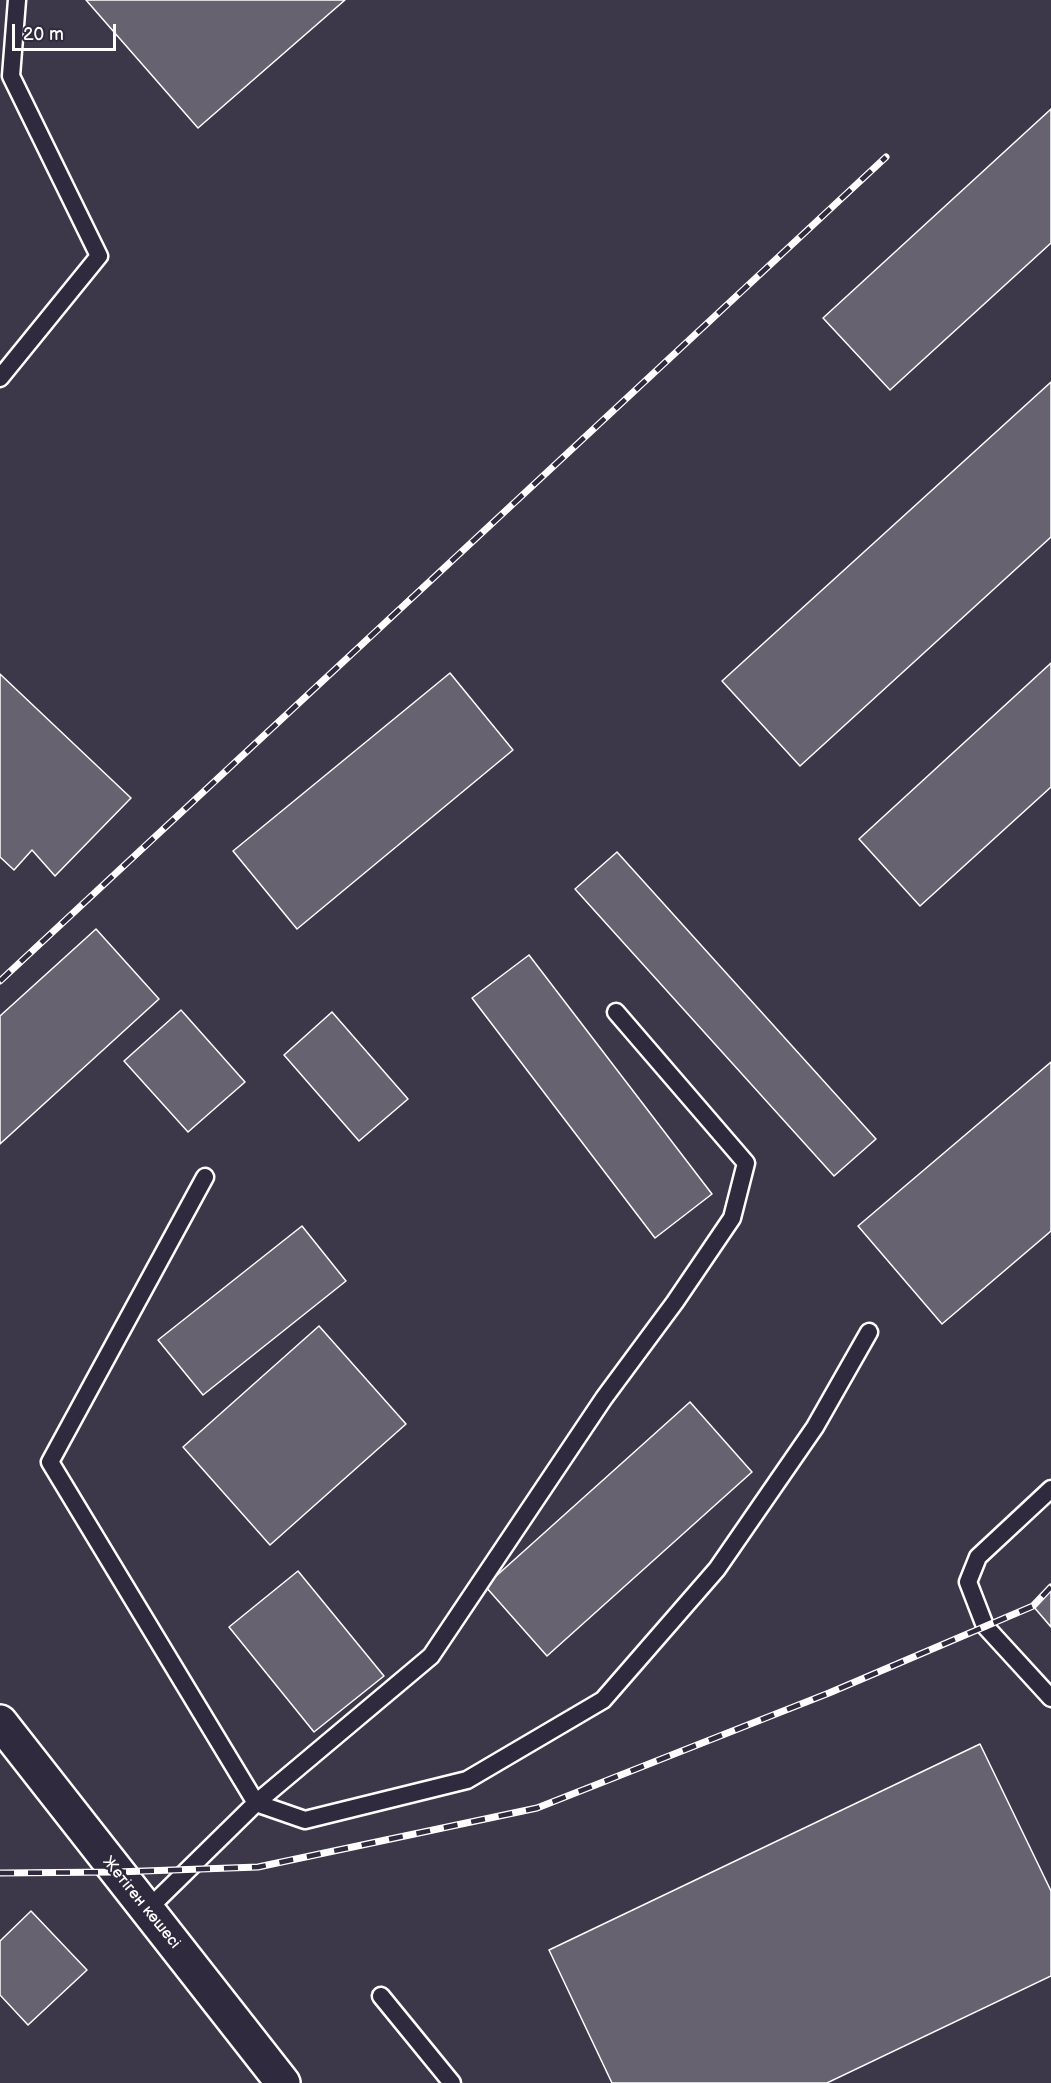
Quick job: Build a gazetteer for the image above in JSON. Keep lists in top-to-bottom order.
{
  "streets": {
    "street": ["Жетіген көшесі"]
  },
  "scale_bar": "20 m"
}
